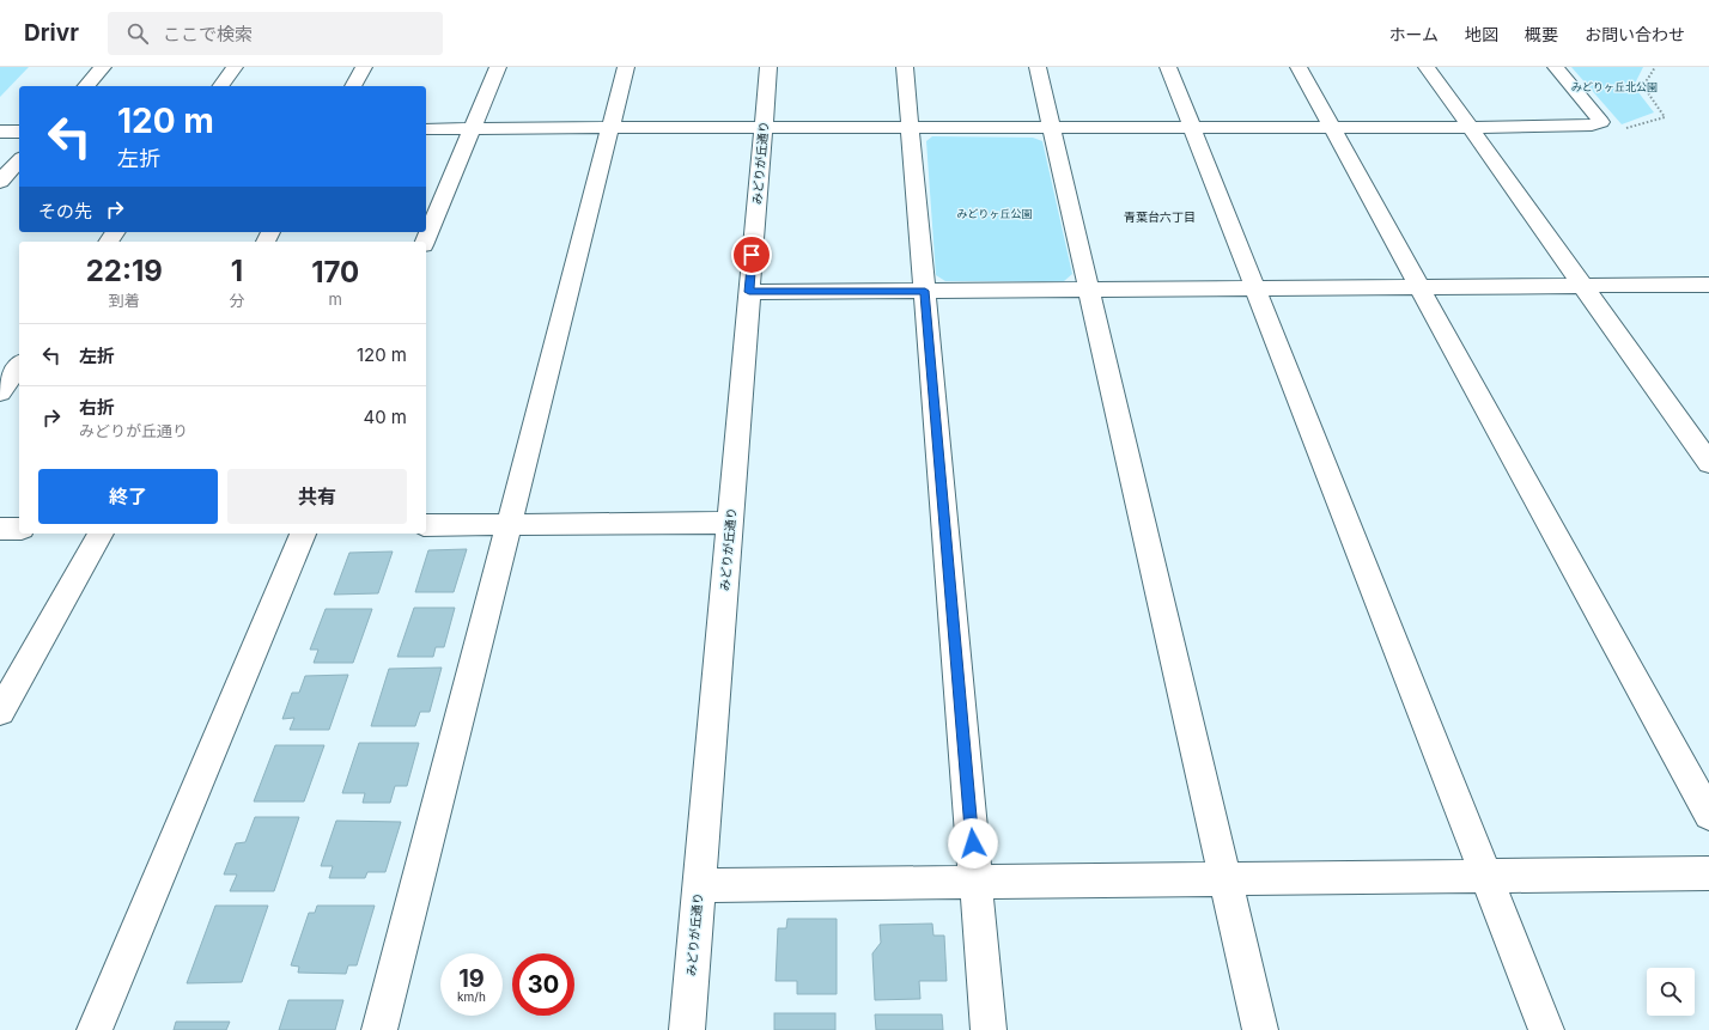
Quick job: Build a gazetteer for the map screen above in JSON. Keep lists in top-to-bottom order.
{
  "streets": {
    "street": ["みどりが丘通り"]
  },
  "districts": ["青葉台六丁目"],
  "parks": ["みどりヶ丘北公園", "みどりヶ丘公園"],
  "page": {
    "header": "Drivr",
    "search": "ここで検索",
    "nav": [
      "ホーム",
      "地図",
      "概要",
      "お問い合わせ"
    ],
    "turn": ["120 m", "左折"],
    "then": "その先",
    "eta": [
      "22:19",
      "到着",
      "1",
      "分",
      "170",
      "m"
    ],
    "list": [
      {
        "name": "左折",
        "value": "120 m"
      },
      {
        "name": "右折",
        "note": "みどりが丘通り",
        "value": "40 m"
      }
    ],
    "buttons": ["終了", "共有"],
    "speed": "19 km/h",
    "limit": "30"
  }
}
